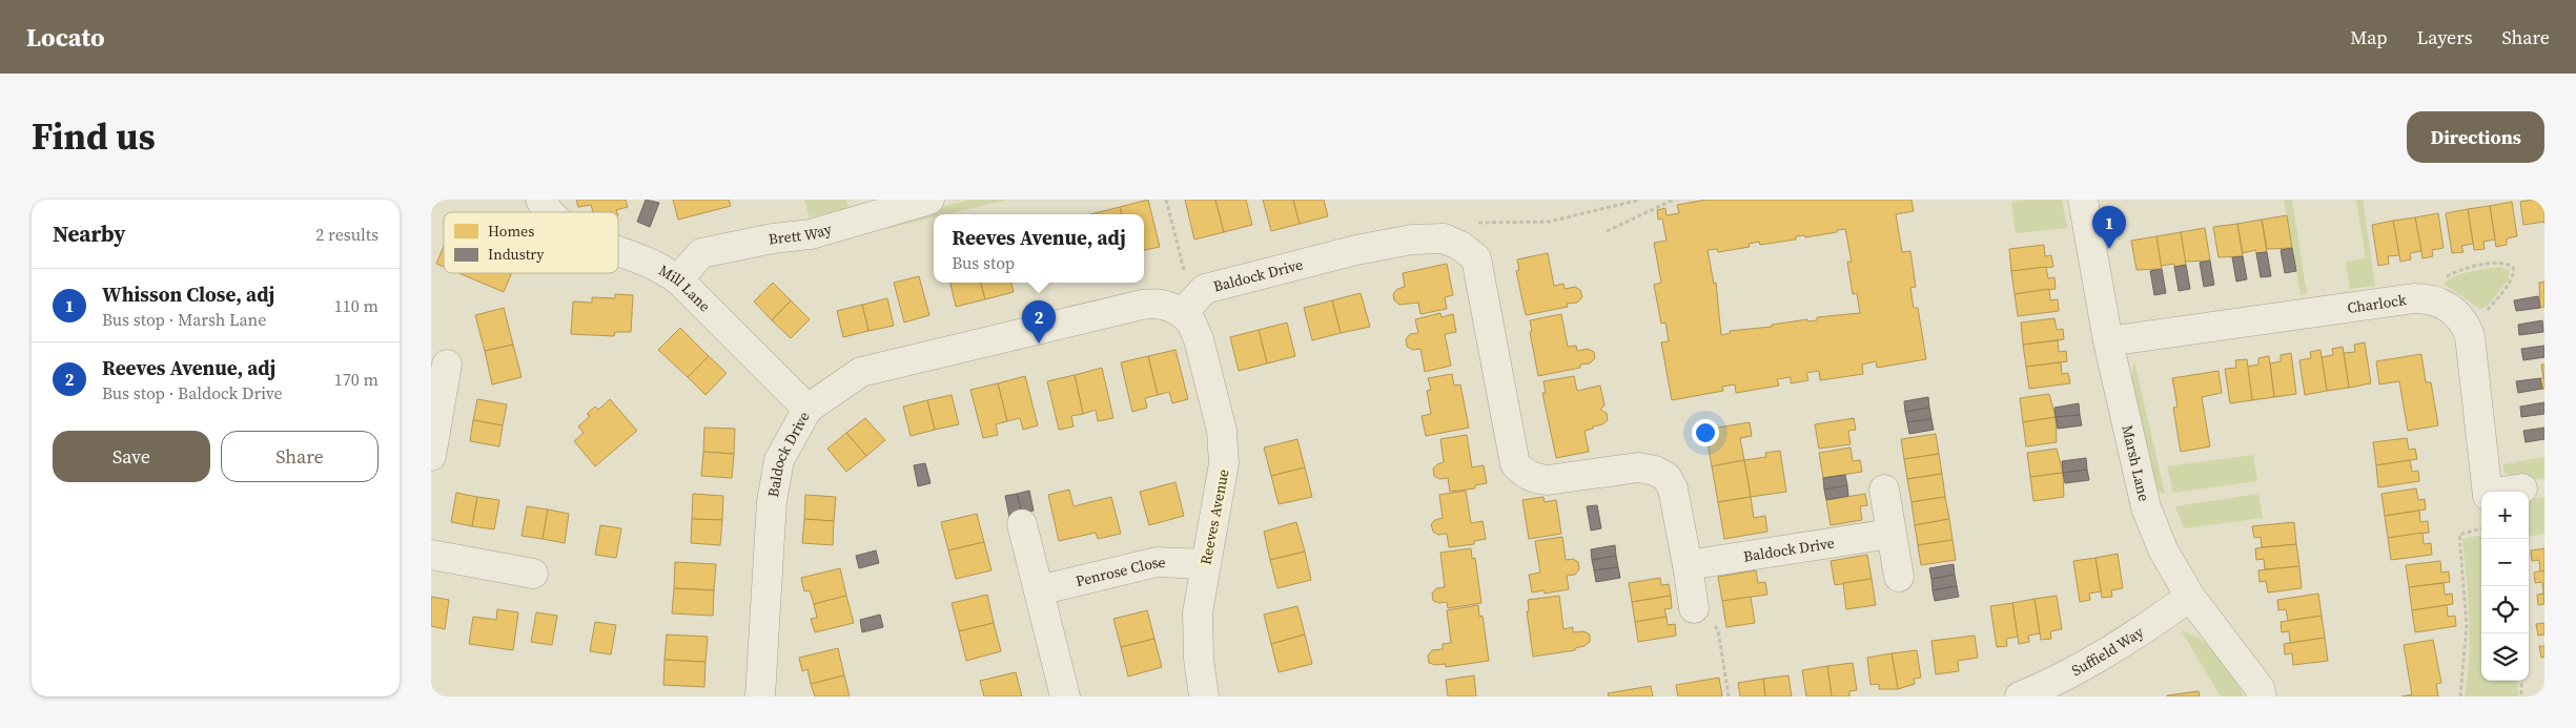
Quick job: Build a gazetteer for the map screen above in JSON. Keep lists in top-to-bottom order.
{
  "streets": {
    "street": [
      "Brett Way",
      "Baldock Drive",
      "Mill Lane",
      "Charlock",
      "Marsh Lane",
      "Reeves Avenue",
      "Penrose Close",
      "Suffield Way"
    ]
  },
  "crossings": [
    ["Brett Way", "Mill Lane"],
    ["Baldock Drive", "Mill Lane"],
    ["Baldock Drive", "Reeves Avenue"],
    ["Charlock", "Marsh Lane"],
    ["Marsh Lane", "Suffield Way"],
    ["Reeves Avenue", "Penrose Close"]
  ],
  "legend": ["Homes", "Industry"],
  "page": {
    "header": "Locato",
    "nav": ["Map", "Layers", "Share"],
    "title": "Find us",
    "buttons": [
      "Directions",
      ["Save", "Share"]
    ],
    "heading": ["Nearby", "2 results"],
    "pins": ["1", "2"],
    "popup": ["Reeves Avenue, adj", "Bus stop"],
    "list": [
      {
        "mark": "1",
        "name": "Whisson Close, adj",
        "note": "Bus stop · Marsh Lane",
        "value": "110 m"
      },
      {
        "mark": "2",
        "name": "Reeves Avenue, adj",
        "note": "Bus stop · Baldock Drive",
        "value": "170 m"
      }
    ],
    "map_buttons": ["+", "−"]
  }
}
